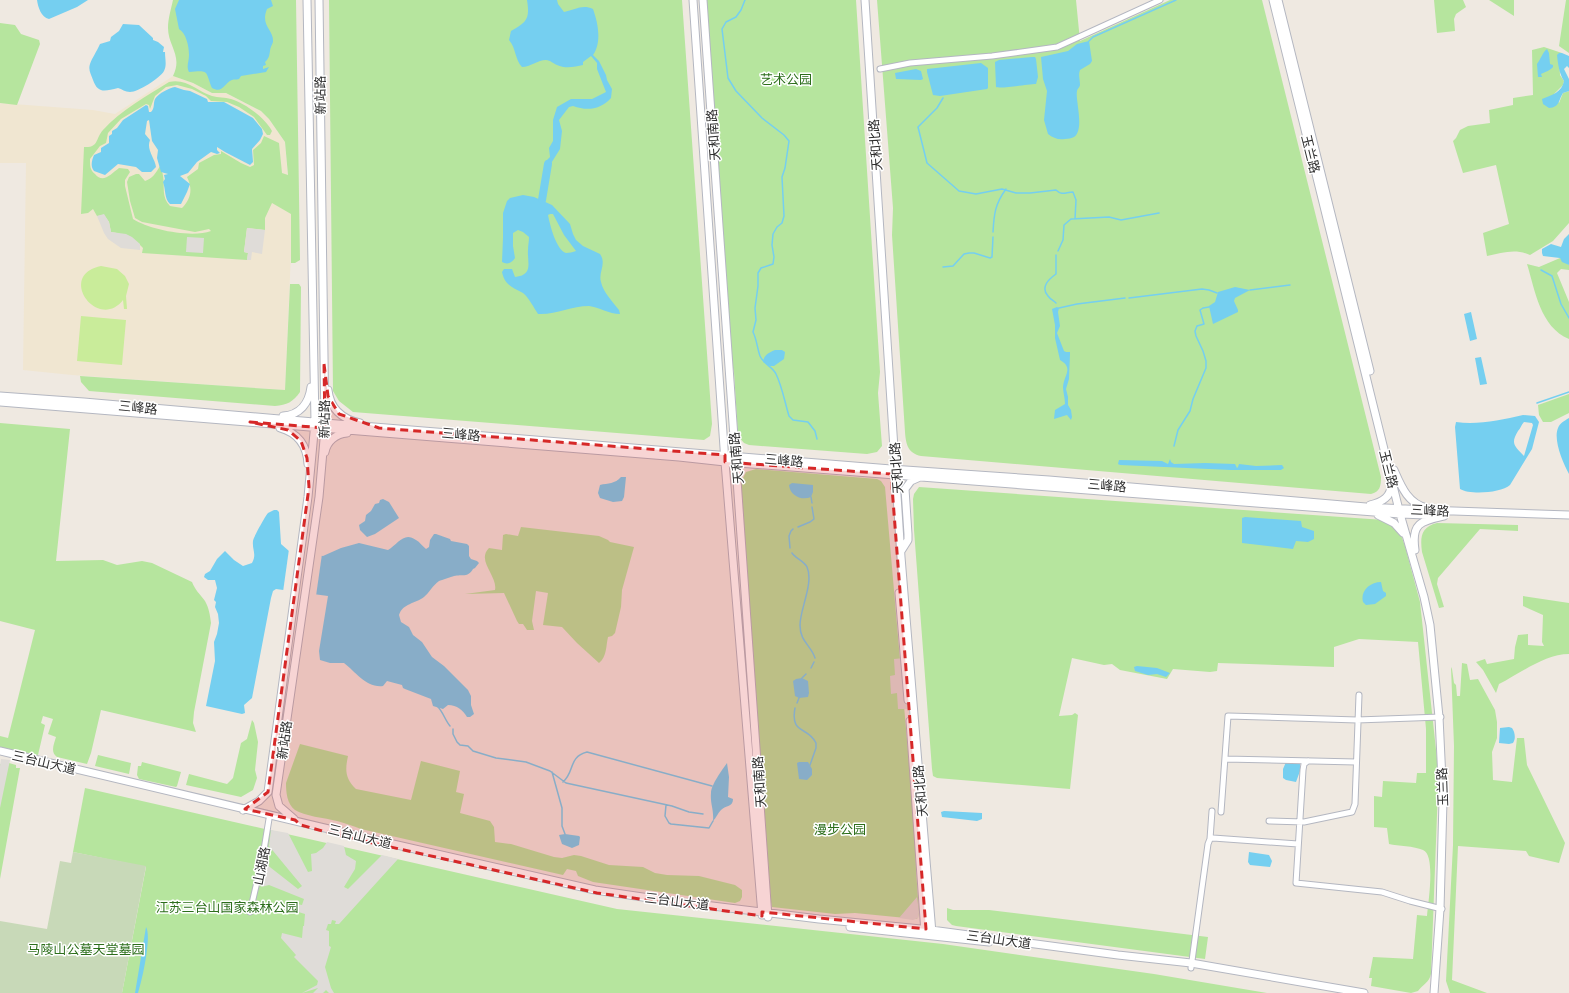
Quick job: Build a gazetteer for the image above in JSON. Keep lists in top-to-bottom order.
{
  "streets": {
    "street": [
      "新站路",
      "天和南路",
      "天和北路",
      "玉兰路",
      "三峰路",
      "三台山大道",
      "山湖路"
    ]
  },
  "crossings": [
    ["新站路", "三峰路"],
    ["新站路", "三台山大道"],
    ["天和南路", "三峰路"],
    ["天和南路", "三台山大道"],
    ["天和北路", "三峰路"],
    ["天和北路", "三台山大道"],
    ["玉兰路", "三峰路"],
    ["三台山大道", "山湖路"]
  ],
  "parks": [
    "艺术公园",
    "漫步公园",
    "江苏三台山国家森林公园",
    "马陵山公墓天堂墓园"
  ]
}
